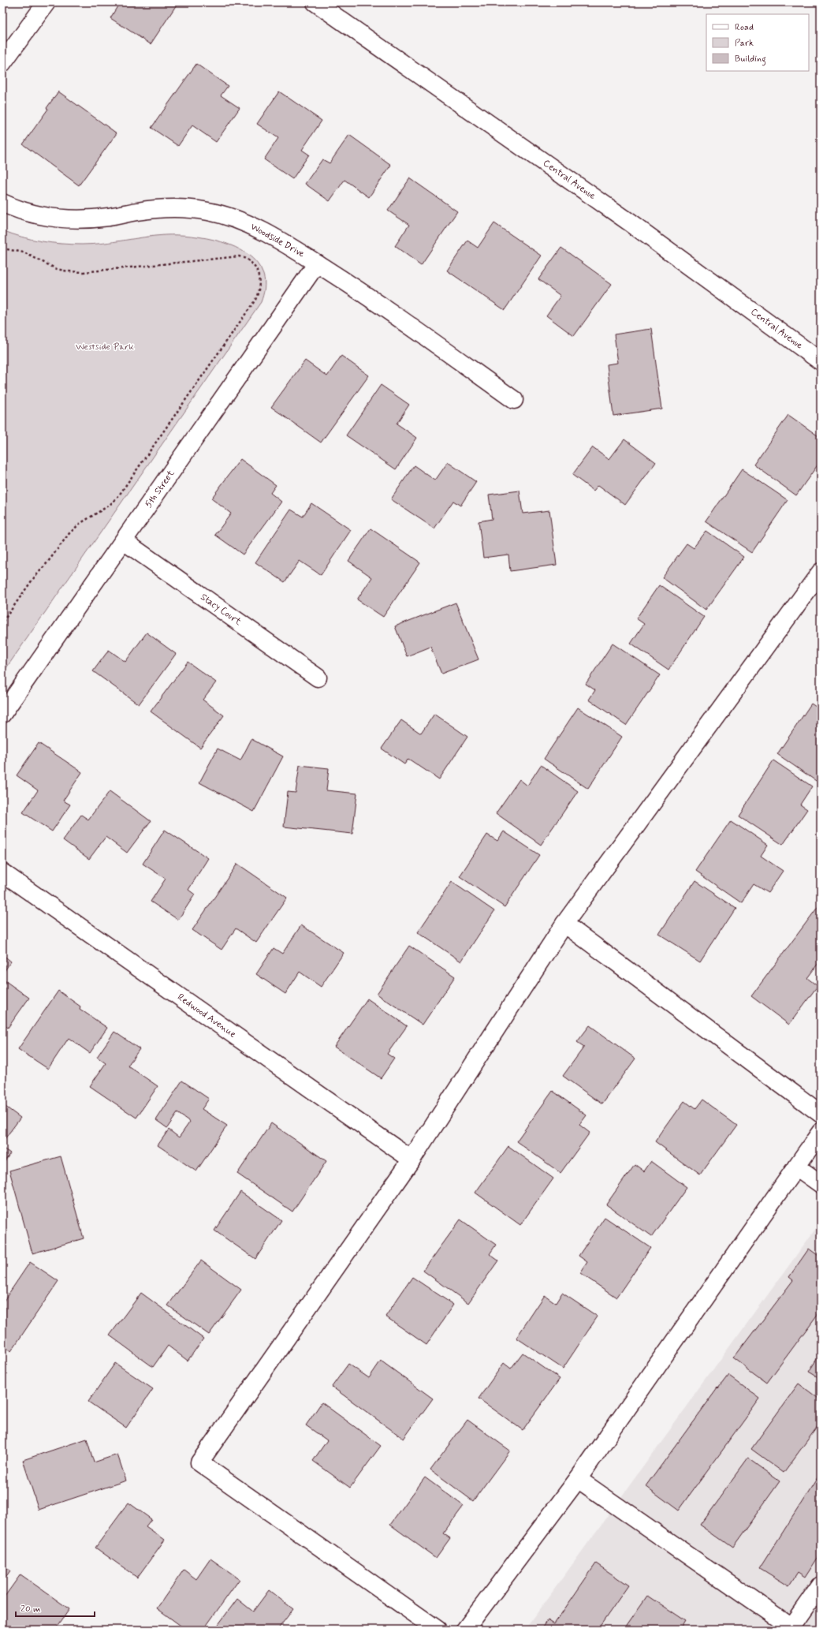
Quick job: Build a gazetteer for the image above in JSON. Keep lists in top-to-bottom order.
{
  "streets": {
    "street": [
      "Central Avenue",
      "Woodside Drive",
      "5th Street",
      "Stacy Court",
      "Redwood Avenue"
    ]
  },
  "crossings": [
    ["Woodside Drive", "5th Street"],
    ["5th Street", "Stacy Court"]
  ],
  "parks": ["Westside Park"],
  "legend": ["Road", "Park", "Building"],
  "scale_bar": "20 m"
}
